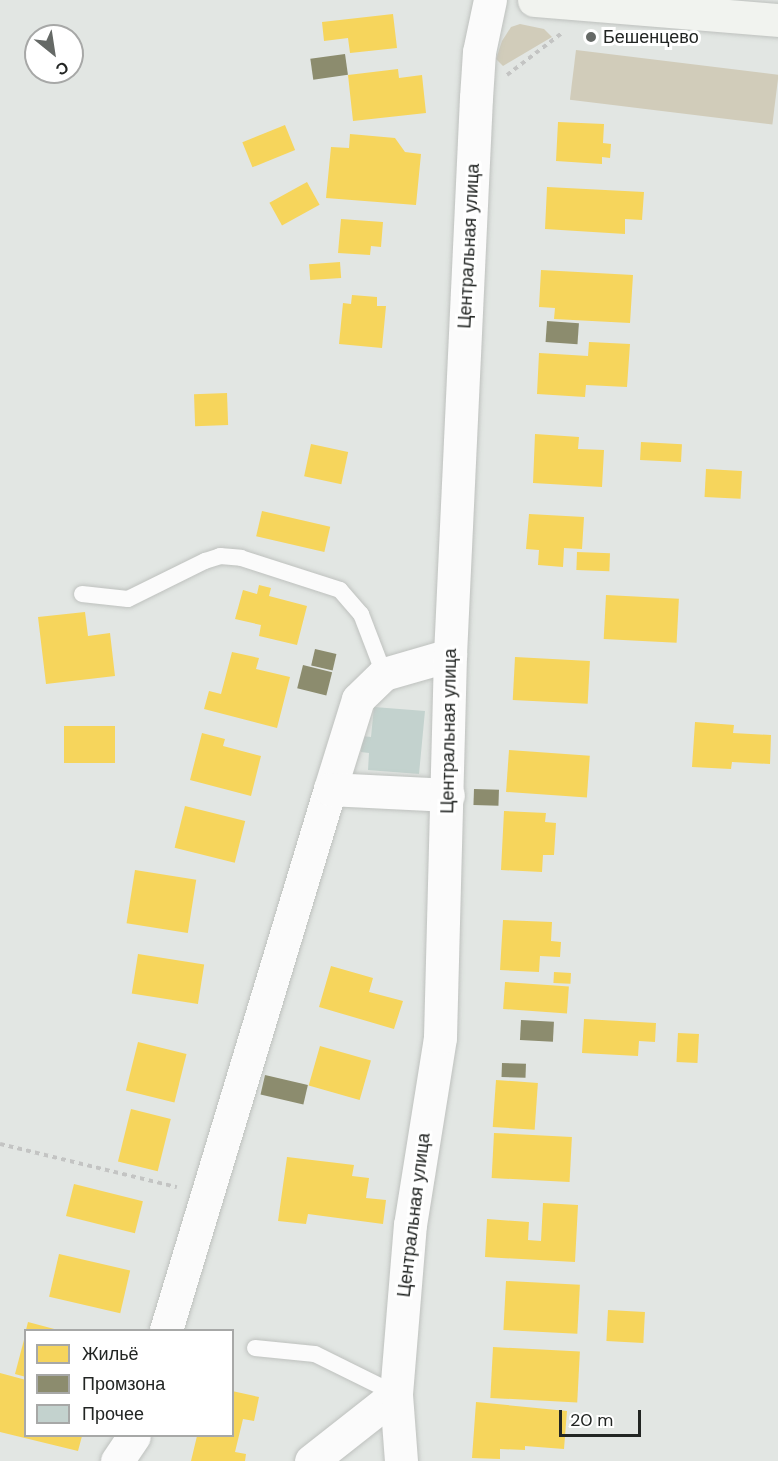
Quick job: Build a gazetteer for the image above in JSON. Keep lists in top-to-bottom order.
{
  "streets": {
    "street": ["Центральная улица"]
  },
  "places": ["Бешенцево"],
  "legend": ["Жильё", "Промзона", "Прочее"],
  "scale_bar": "20 m",
  "north": "bottom right"
}
